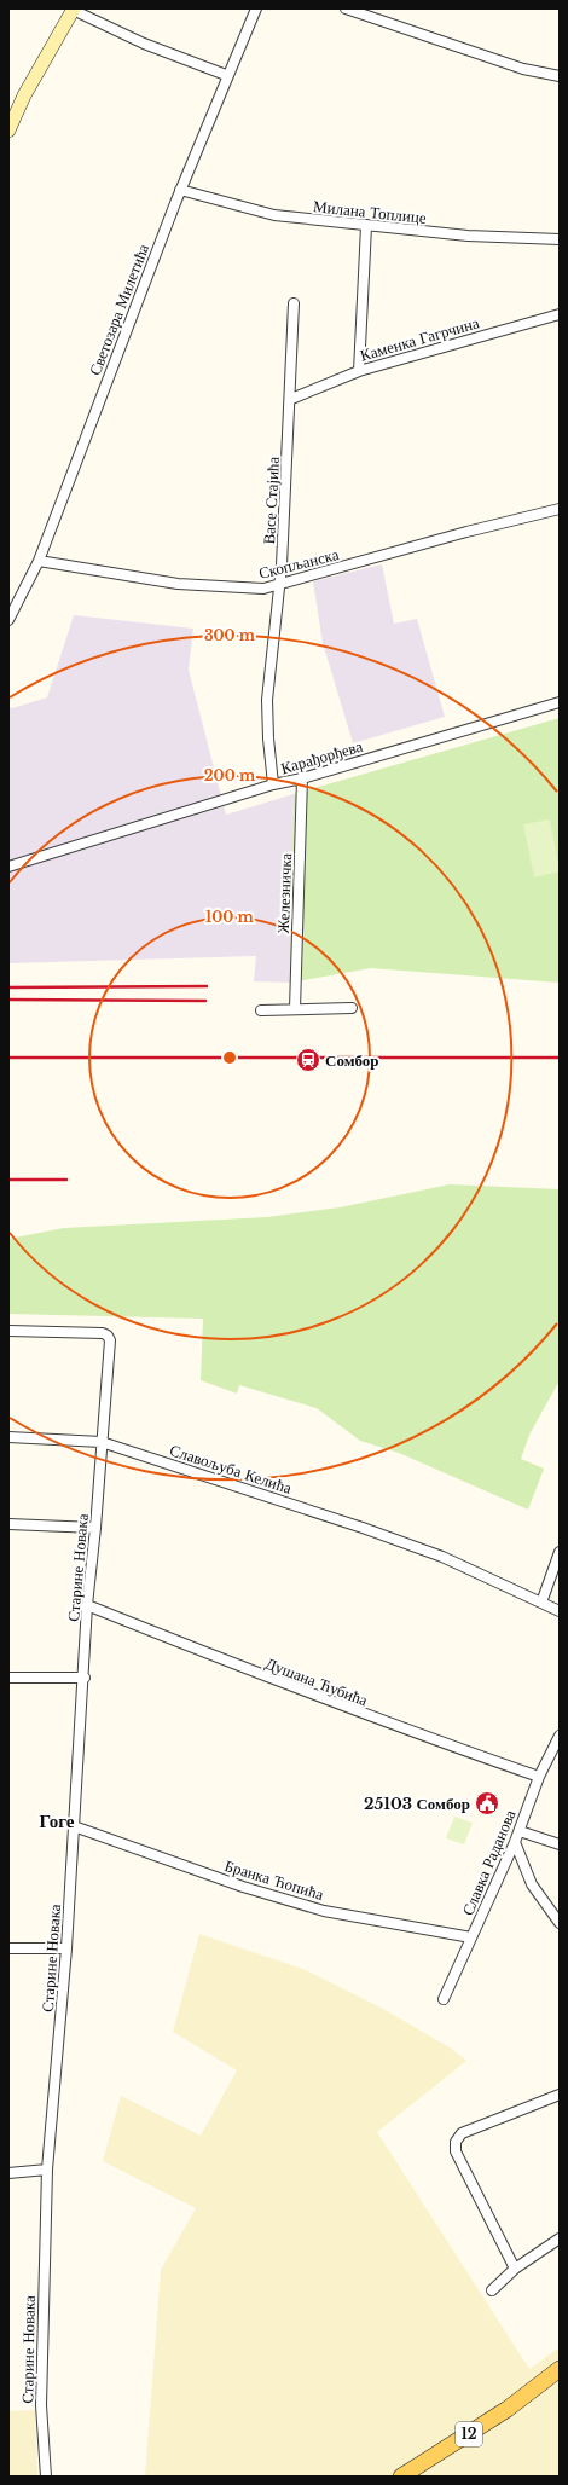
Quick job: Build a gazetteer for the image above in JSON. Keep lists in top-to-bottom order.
{
  "streets": {
    "main road": ["12"],
    "street": [
      "Милана Топлице",
      "Светозара Милетића",
      "Каменка Гагрчина",
      "Васе Стајића",
      "Скопљанска",
      "Карађорђева",
      "Железничка",
      "Славољуба Келића",
      "Старине Новака",
      "Душана Ћубића",
      "Славка Раданова",
      "Бранка Ћопића"
    ]
  },
  "crossings": [
    ["Милана Топлице", "Светозара Милетића"],
    ["Светозара Милетића", "Скопљанска"],
    ["Каменка Гагрчина", "Васе Стајића"],
    ["Васе Стајића", "Скопљанска"],
    ["Васе Стајића", "Карађорђева"],
    ["Карађорђева", "Железничка"],
    ["Славољуба Келића", "Старине Новака"],
    ["Старине Новака", "Душана Ћубића"],
    ["Старине Новака", "Бранка Ћопића"],
    ["Душана Ћубића", "Славка Раданова"],
    ["Славка Раданова", "Бранка Ћопића"]
  ],
  "districts": ["Гоге"],
  "places": {
    "station": ["Сомбор"],
    "public building": ["25103 Сомбор"]
  },
  "rings": ["300 m", "200 m", "100 m"]
}
